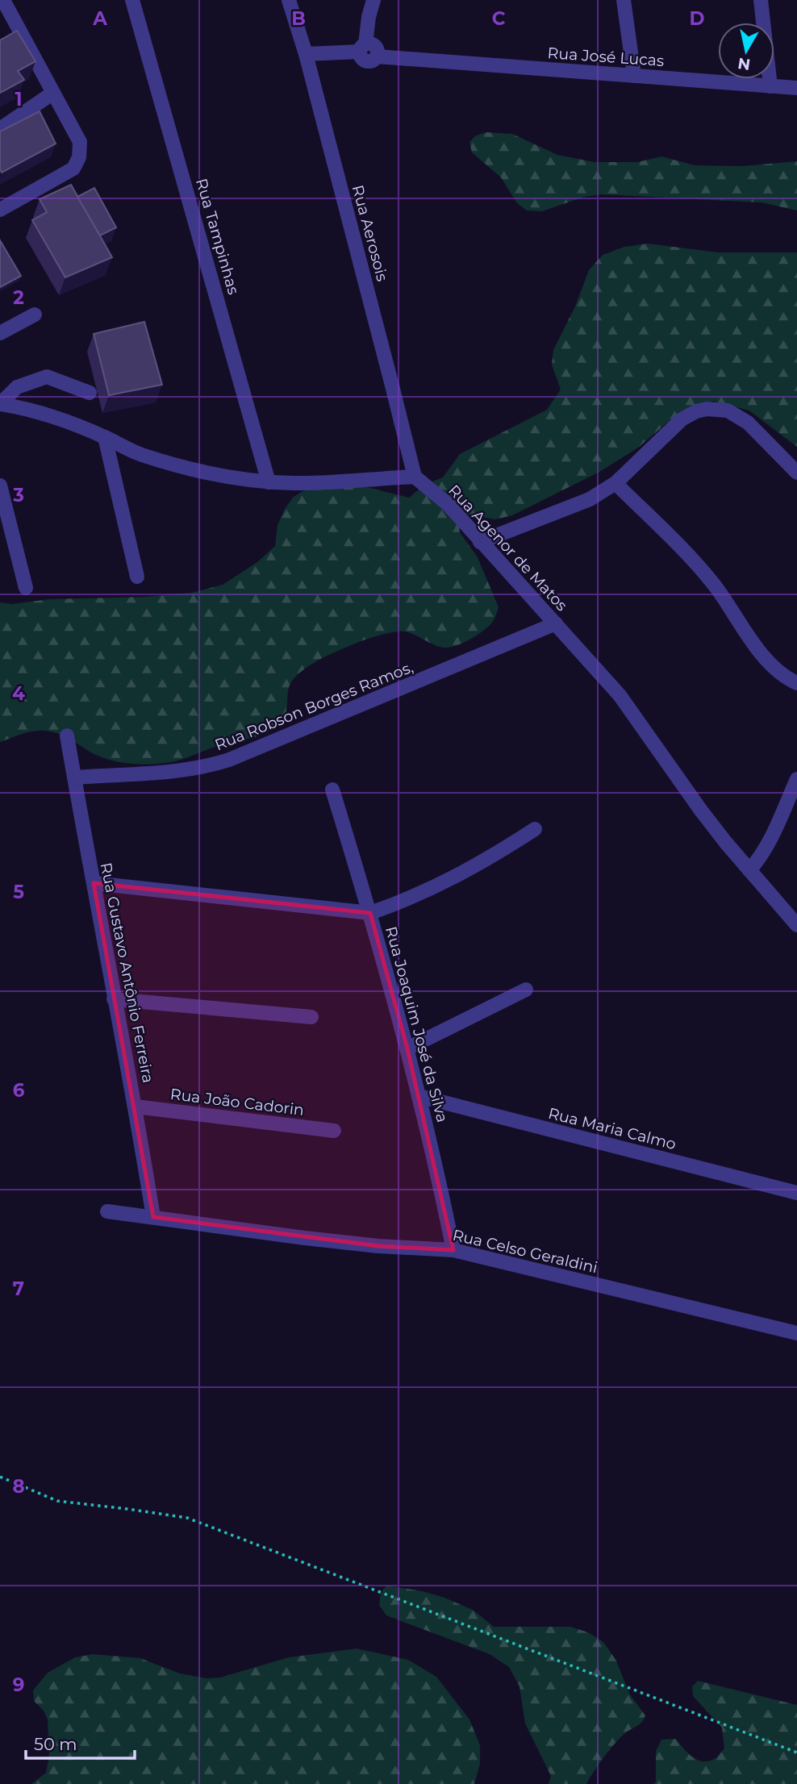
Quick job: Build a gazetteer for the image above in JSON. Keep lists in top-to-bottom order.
{
  "streets": {
    "street": [
      "Rua José Lucas",
      "Rua Aerosois",
      "Rua Tampinhas",
      "Rua Agenor de Matos",
      "Rua Robson Borges Ramos,",
      "Rua Gustavo Antônio Ferreira",
      "Rua Joaquim José da Silva",
      "Rua João Cadorin",
      "Rua Maria Calmo",
      "Rua Celso Geraldini"
    ]
  },
  "crossings": [
    ["Rua José Lucas", "Rua Aerosois"],
    ["Rua Aerosois", "Rua Agenor de Matos"],
    ["Rua Agenor de Matos", "Rua Robson Borges Ramos,"],
    ["Rua Robson Borges Ramos,", "Rua Gustavo Antônio Ferreira"],
    ["Rua Gustavo Antônio Ferreira", "Rua Joaquim José da Silva"],
    ["Rua Gustavo Antônio Ferreira", "Rua João Cadorin"],
    ["Rua Gustavo Antônio Ferreira", "Rua Celso Geraldini"],
    ["Rua Joaquim José da Silva", "Rua Maria Calmo"],
    ["Rua Joaquim José da Silva", "Rua Celso Geraldini"]
  ],
  "scale_bar": "50 m",
  "north": "bottom",
  "grid": {
    "columns": [
      "A",
      "B",
      "C",
      "D"
    ],
    "rows": [
      "1",
      "2",
      "3",
      "4",
      "5",
      "6",
      "7",
      "8",
      "9"
    ]
  }
}
